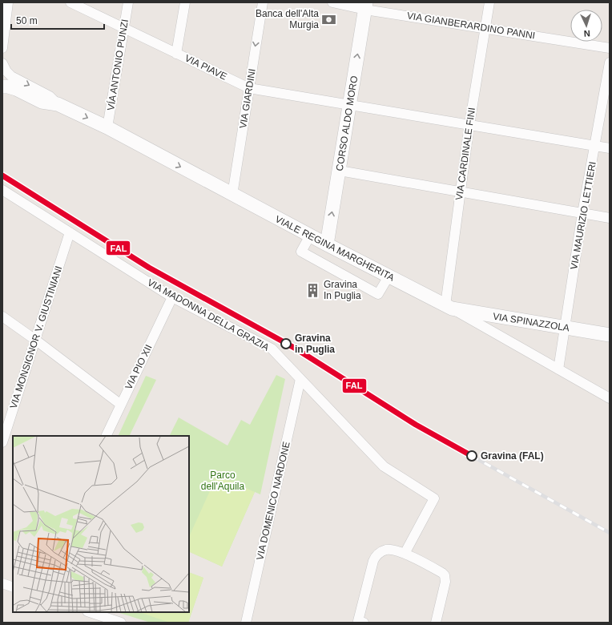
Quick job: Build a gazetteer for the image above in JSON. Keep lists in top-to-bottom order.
{
  "streets": {
    "street": [
      "VIA GIANBERARDINO PANNI",
      "VÍA ANTONIO PUNZI",
      "VIA PIAVE",
      "VIA GIARDINI",
      "CORSO ALDO MORO",
      "VIA CARDINALE FINI",
      "VIA MAURIZIO LETTIERI",
      "VIALE REGINA MARGHERITA",
      "VIA MADONNA DELLA GRAZIA",
      "VIA SPINAZZOLA",
      "VIA MONSIGNOR V. GIUSTINIANI",
      "VIA PIO XII",
      "VIA DOMENICO NARDONE"
    ]
  },
  "crossings": [
    ["VIA GIANBERARDINO PANNI", "CORSO ALDO MORO"],
    ["VIA GIANBERARDINO PANNI", "VIA CARDINALE FINI"],
    ["VÍA ANTONIO PUNZI", "VIA PIAVE"],
    ["VÍA ANTONIO PUNZI", "VIALE REGINA MARGHERITA"],
    ["VIA PIAVE", "VIA GIARDINI"],
    ["VIA PIAVE", "CORSO ALDO MORO"],
    ["VIA PIAVE", "VIA CARDINALE FINI"],
    ["VIA PIAVE", "VIA MAURIZIO LETTIERI"],
    ["VIA GIARDINI", "VIALE REGINA MARGHERITA"],
    ["CORSO ALDO MORO", "VIALE REGINA MARGHERITA"],
    ["VIA CARDINALE FINI", "VIALE REGINA MARGHERITA"],
    ["VIA CARDINALE FINI", "VIA SPINAZZOLA"],
    ["VIA MAURIZIO LETTIERI", "VIALE REGINA MARGHERITA"],
    ["VIA MAURIZIO LETTIERI", "VIA SPINAZZOLA"],
    ["VIALE REGINA MARGHERITA", "VIA SPINAZZOLA"],
    ["VIA MADONNA DELLA GRAZIA", "VIA MONSIGNOR V. GIUSTINIANI"],
    ["VIA MADONNA DELLA GRAZIA", "VIA PIO XII"],
    ["VIA MADONNA DELLA GRAZIA", "VIA DOMENICO NARDONE"]
  ],
  "one_way": ["CORSO ALDO MORO"],
  "parks": ["Parco dell'Aquila"],
  "places": {
    "bank": ["Banca dell'Alta Murgia"],
    "building": ["Gravina In Puglia"],
    "other": ["Gravina in Puglia", "Gravina (FAL)"]
  },
  "lines": ["transit line FAL"],
  "scale_bar": "50 m",
  "north": "bottom"
}
